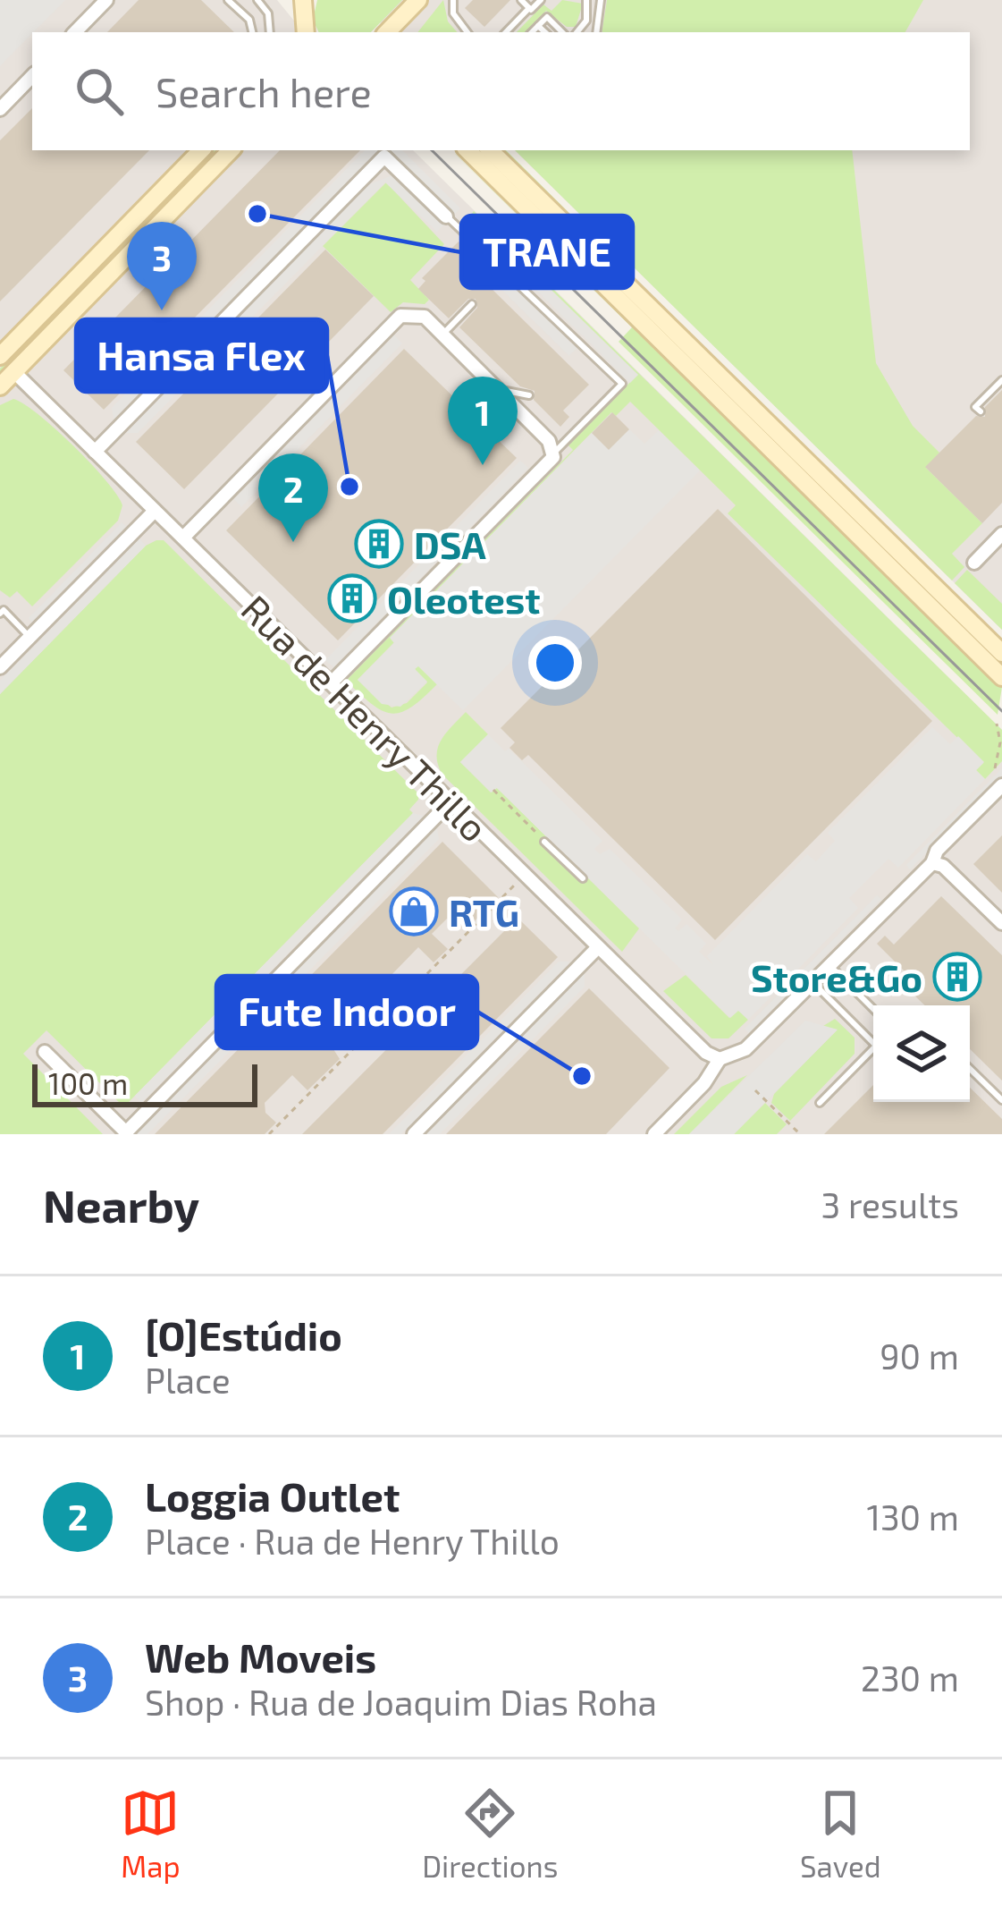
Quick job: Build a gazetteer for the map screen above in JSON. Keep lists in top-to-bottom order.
{
  "streets": {
    "street": ["Rua de Henry Thillo"]
  },
  "places": {
    "other": ["TRANE", "Hansa Flex", "Fute Indoor"],
    "building": ["DSA", "Oleotest", "Store&Go"],
    "shop": ["RTG"]
  },
  "scale_bar": "100 m",
  "page": {
    "search": "Search here",
    "pins": ["3", "1", "2"],
    "scale": "100 m",
    "heading": ["Nearby", "3 results"],
    "list": [
      {
        "mark": "1",
        "name": "[O]Estúdio",
        "note": "Place",
        "value": "90 m"
      },
      {
        "mark": "2",
        "name": "Loggia Outlet",
        "note": "Place · Rua de Henry Thillo",
        "value": "130 m"
      },
      {
        "mark": "3",
        "name": "Web Moveis",
        "note": "Shop · Rua de Joaquim Dias Roha",
        "value": "230 m"
      }
    ],
    "nav": ["Map", "Directions", "Saved"]
  }
}
